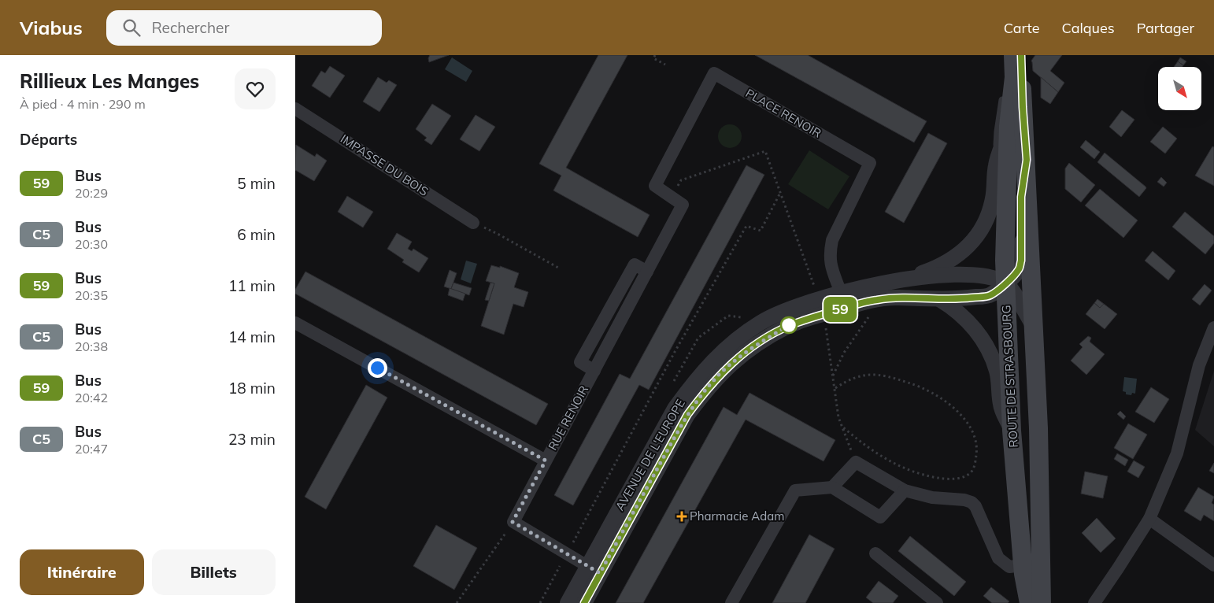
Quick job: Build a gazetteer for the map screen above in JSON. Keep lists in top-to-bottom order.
{
  "streets": {
    "main road": ["ROUTE DE STRASBOURG"],
    "street": [
      "PLACE RENOIR",
      "IMPASSE DU BOIS",
      "RUE RENOIR",
      "AVENUE DE L'EUROPE"
    ]
  },
  "crossings": [
    ["PLACE RENOIR", "RUE RENOIR"],
    ["PLACE RENOIR", "AVENUE DE L'EUROPE"],
    ["ROUTE DE STRASBOURG", "AVENUE DE L'EUROPE"]
  ],
  "places": {
    "health": ["Pharmacie Adam"]
  },
  "lines": ["bus line 59"],
  "north": "bottom right",
  "page": {
    "header": "Viabus",
    "search": "Rechercher",
    "nav": ["Carte", "Calques", "Partager"],
    "heading": [
      ["Rillieux Les Manges", "À pied · 4 min · 290 m"],
      "Départs"
    ],
    "on_map": "59",
    "list": [
      {
        "mark": "59",
        "name": "Bus",
        "note": "20:29",
        "value": "5 min"
      },
      {
        "mark": "C5",
        "name": "Bus",
        "note": "20:30",
        "value": "6 min"
      },
      {
        "mark": "59",
        "name": "Bus",
        "note": "20:35",
        "value": "11 min"
      },
      {
        "mark": "C5",
        "name": "Bus",
        "note": "20:38",
        "value": "14 min"
      },
      {
        "mark": "59",
        "name": "Bus",
        "note": "20:42",
        "value": "18 min"
      },
      {
        "mark": "C5",
        "name": "Bus",
        "note": "20:47",
        "value": "23 min"
      }
    ],
    "buttons": ["Itinéraire", "Billets"]
  }
}
